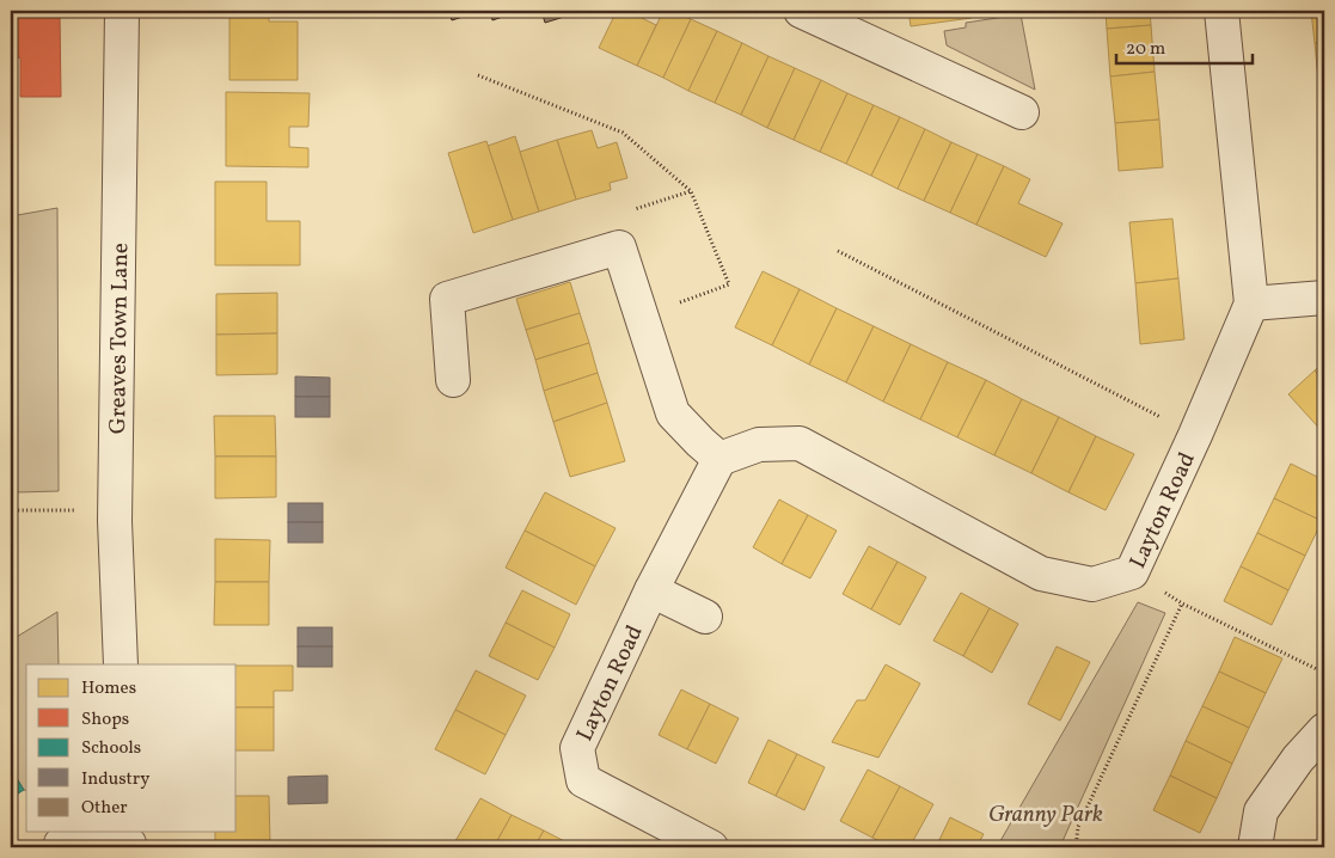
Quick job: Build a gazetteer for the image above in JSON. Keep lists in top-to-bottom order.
{
  "streets": {
    "street": ["Greaves Town Lane", "Layton Road"]
  },
  "parks": ["Granny Park"],
  "legend": [
    "Homes",
    "Shops",
    "Schools",
    "Industry",
    "Other"
  ],
  "scale_bar": "20 m"
}
